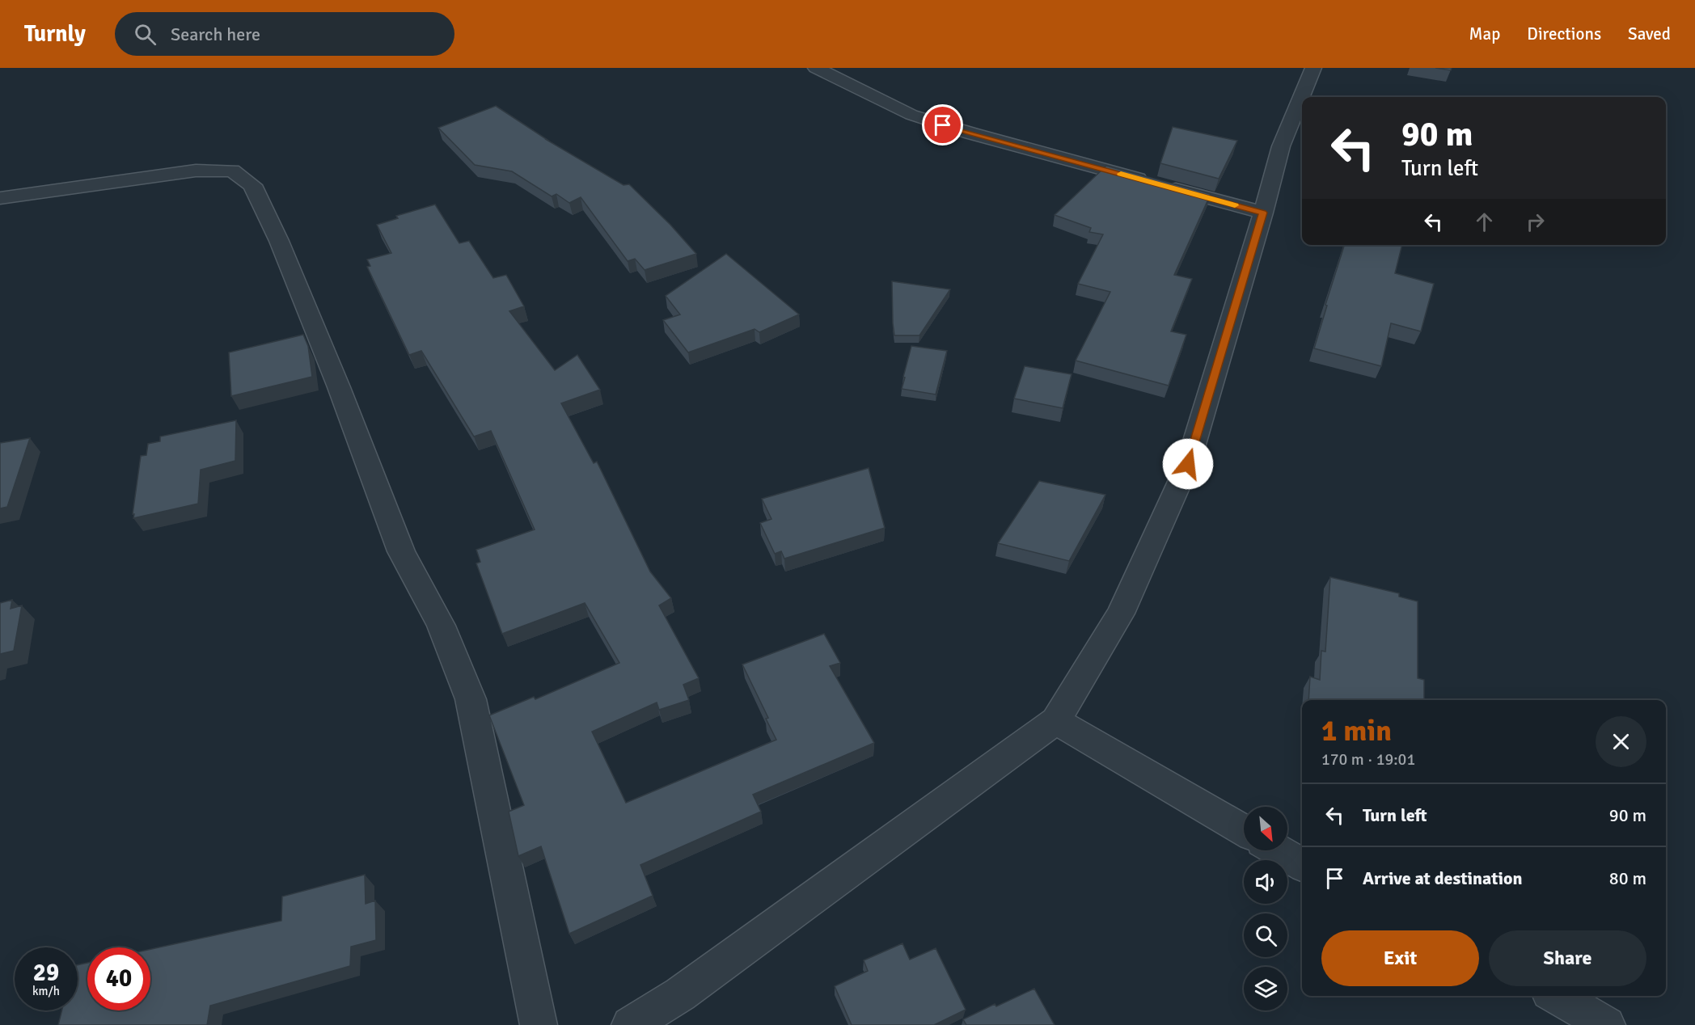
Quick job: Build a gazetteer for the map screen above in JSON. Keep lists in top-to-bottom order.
{
  "north": "bottom right",
  "page": {
    "header": "Turnly",
    "search": "Search here",
    "nav": ["Map", "Directions", "Saved"],
    "turn": ["90 m", "Turn left"],
    "heading": ["1 min", "170 m · 19:01"],
    "list": [
      {
        "name": "Turn left",
        "value": "90 m"
      },
      {
        "name": "Arrive at destination",
        "value": "80 m"
      }
    ],
    "buttons": ["Exit", "Share"],
    "speed": "29 km/h",
    "limit": "40"
  }
}
